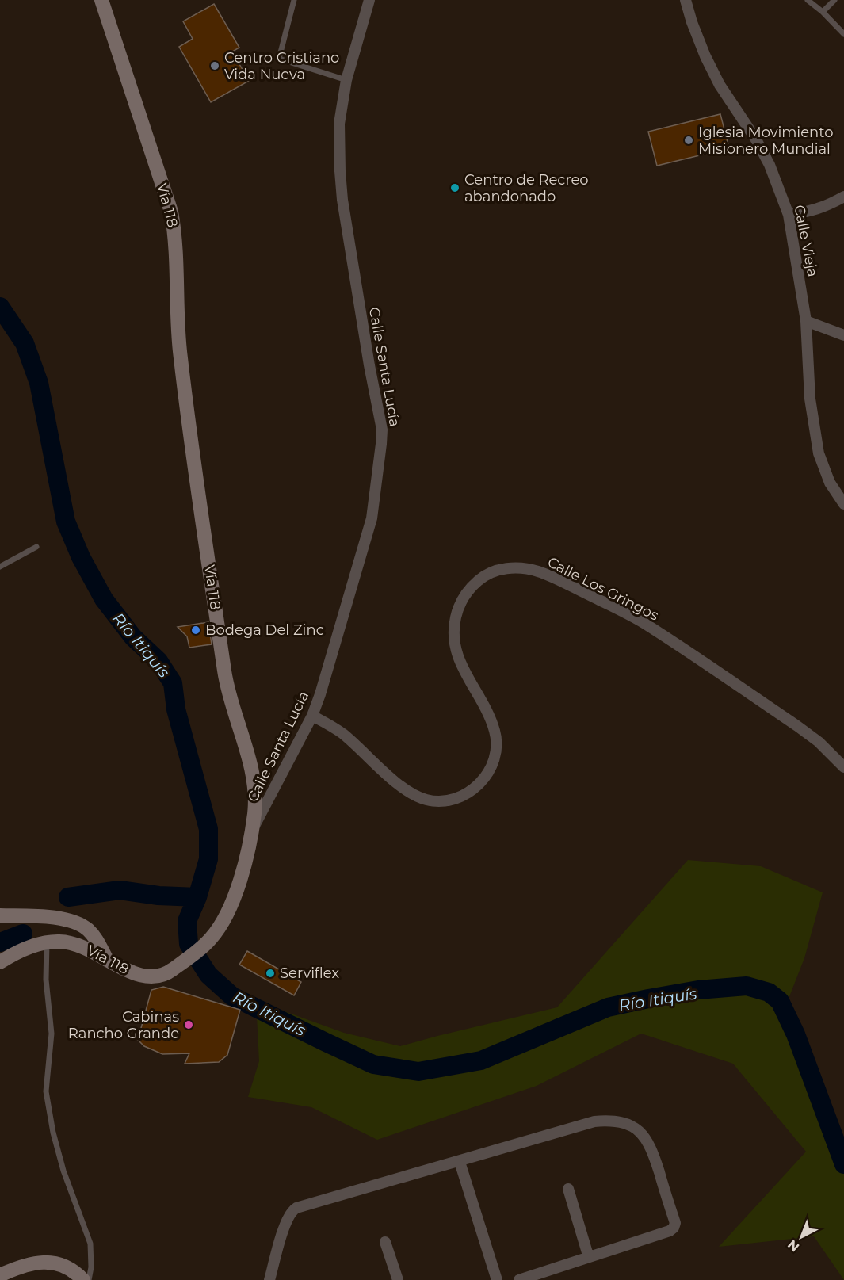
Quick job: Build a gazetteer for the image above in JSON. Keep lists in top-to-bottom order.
{
  "streets": {
    "main road": ["Vía 118"],
    "street": ["Calle Vieja", "Calle Santa Lucía", "Calle Los Gringos"]
  },
  "crossings": [
    ["Vía 118", "Calle Santa Lucía"],
    ["Calle Santa Lucía", "Calle Los Gringos"]
  ],
  "water": ["Río Itiquís"],
  "places": [
    "Centro Cristiano Vida Nueva",
    "Iglesia Movimiento Misionero Mundial",
    "Centro de Recreo abandonado",
    "Bodega Del Zinc",
    "Serviflex",
    "Cabinas Rancho Grande"
  ],
  "north": "bottom left"
}
